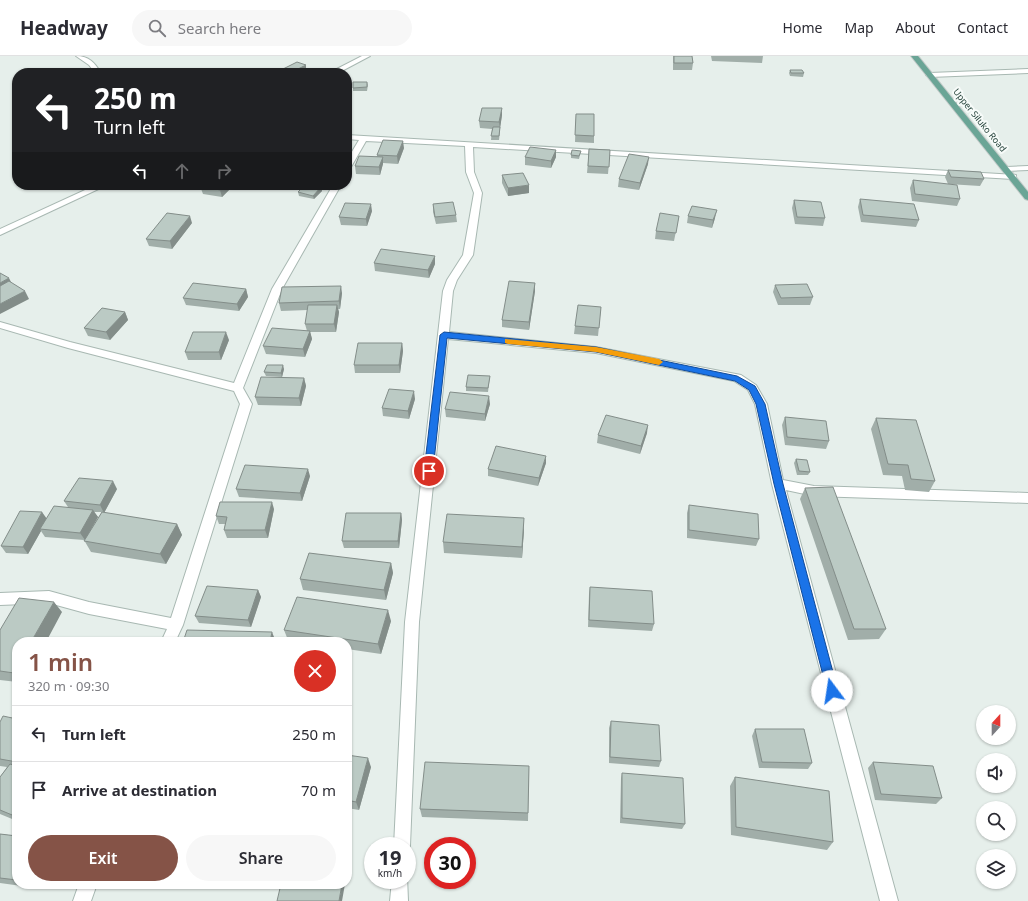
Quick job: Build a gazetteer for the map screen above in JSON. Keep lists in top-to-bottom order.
{
  "streets": {
    "main road": ["Upper Siluko Road"]
  },
  "north": "top",
  "page": {
    "header": "Headway",
    "search": "Search here",
    "nav": [
      "Home",
      "Map",
      "About",
      "Contact"
    ],
    "turn": ["250 m", "Turn left"],
    "heading": ["1 min", "320 m · 09:30"],
    "list": [
      {
        "name": "Turn left",
        "value": "250 m"
      },
      {
        "name": "Arrive at destination",
        "value": "70 m"
      }
    ],
    "buttons": ["Exit", "Share"],
    "speed": "19 km/h",
    "limit": "30"
  }
}
